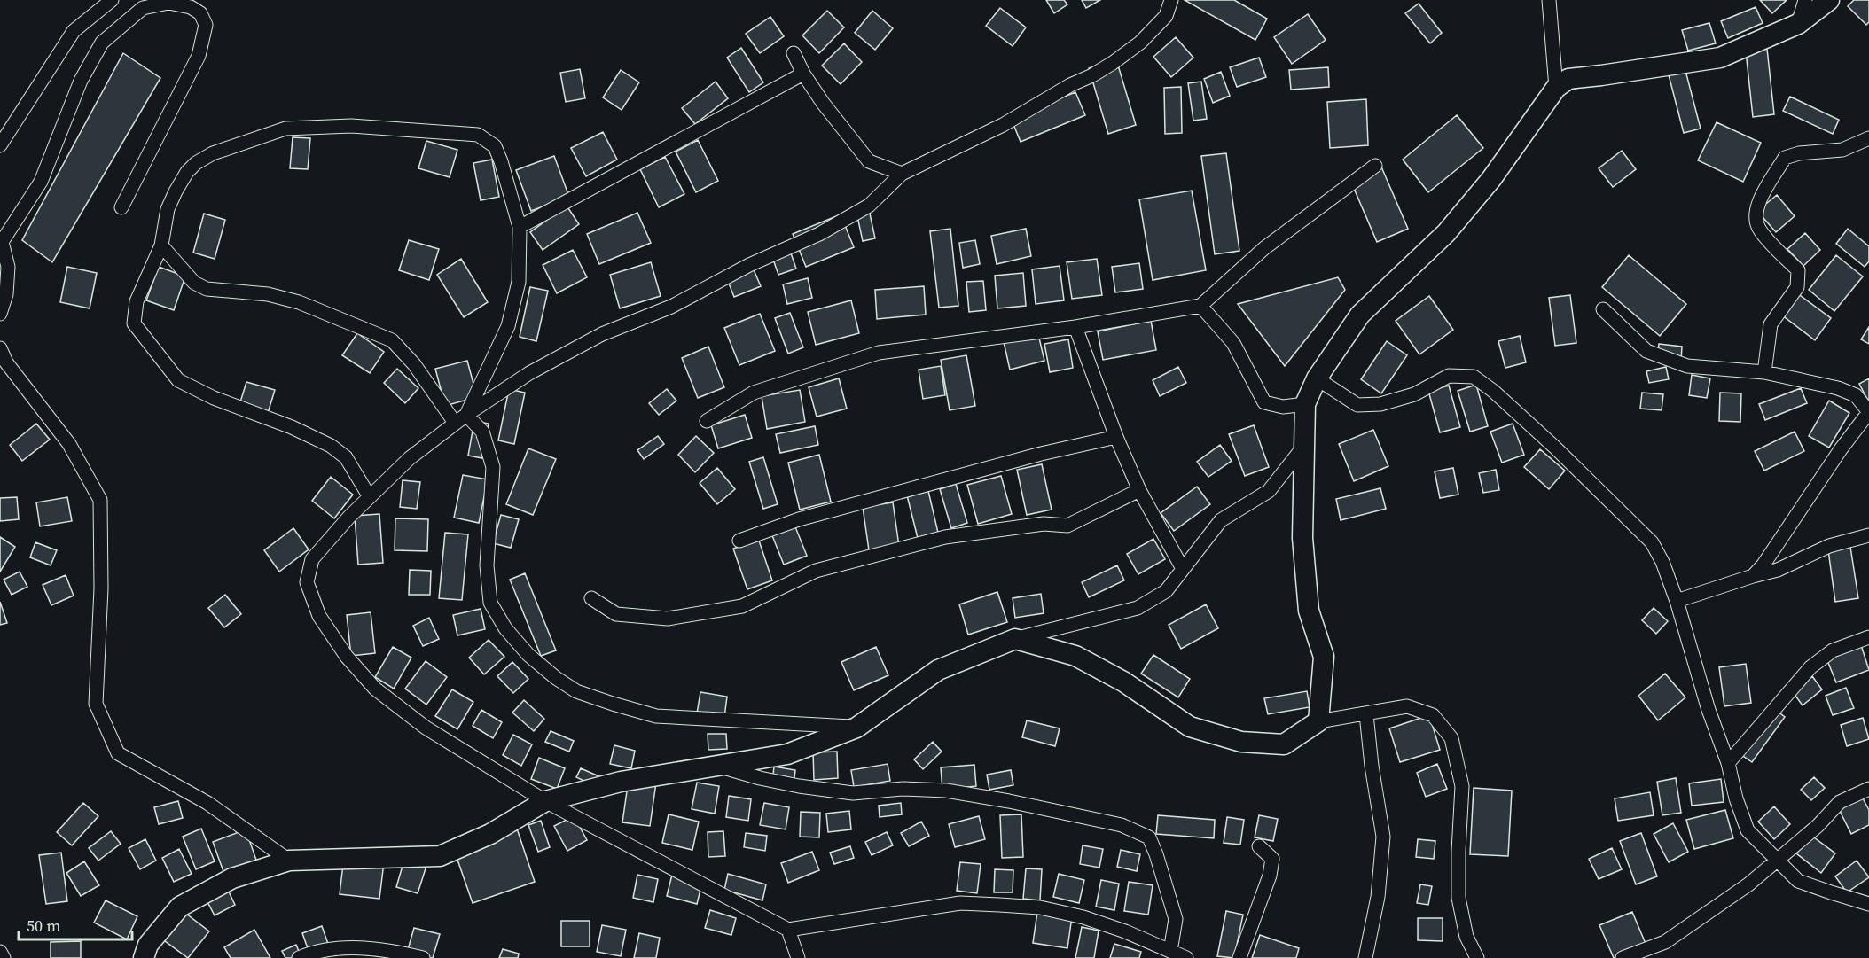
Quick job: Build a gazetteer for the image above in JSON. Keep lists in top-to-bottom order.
{
  "scale_bar": "50 m"
}
